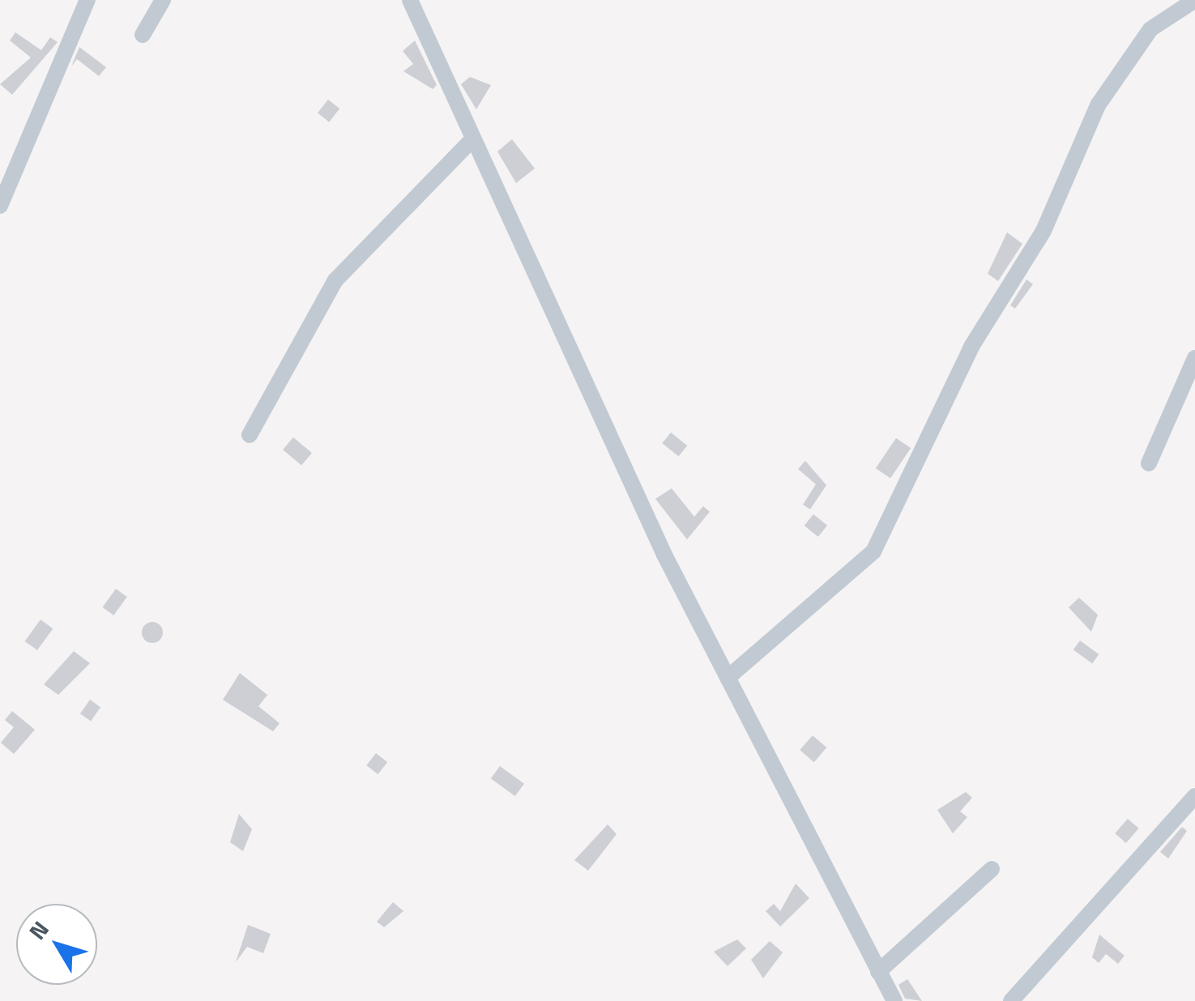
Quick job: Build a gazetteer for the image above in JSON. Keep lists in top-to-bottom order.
{
  "north": "top left"
}
